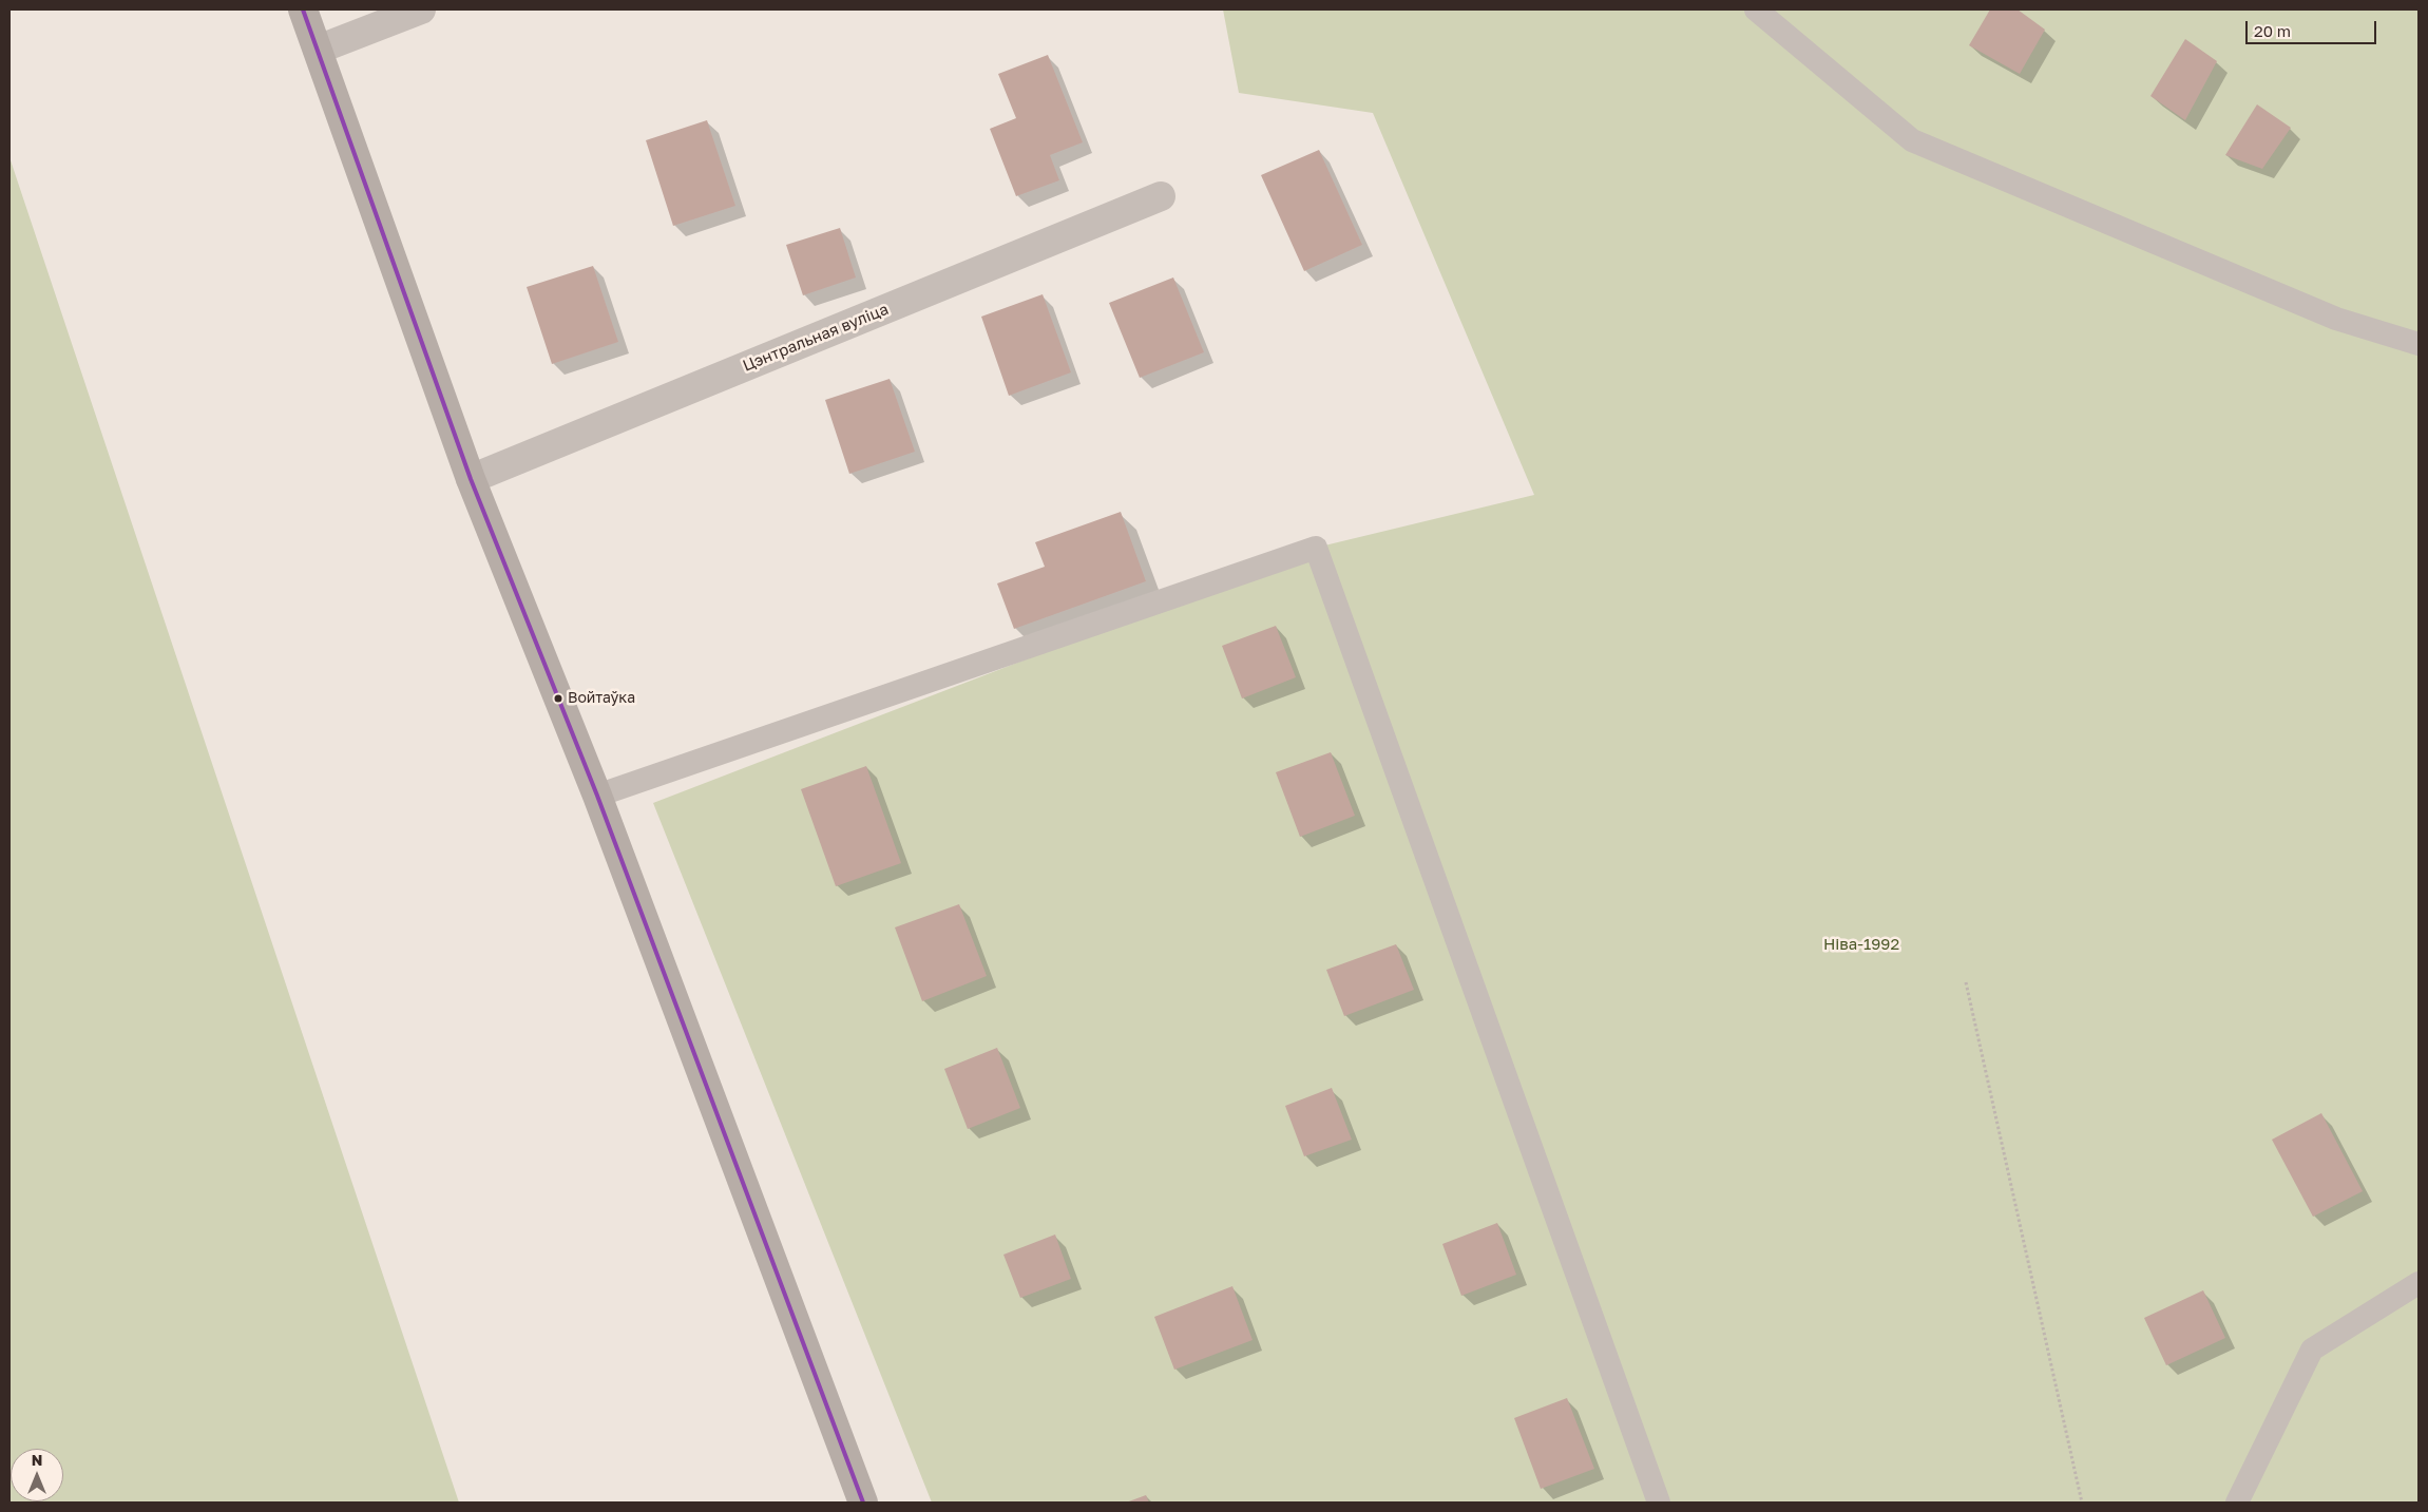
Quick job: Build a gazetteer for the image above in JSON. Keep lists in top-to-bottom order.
{
  "streets": {
    "street": ["Цэнтральная вуліца"]
  },
  "parks": ["Ніва-1992"],
  "places": ["Войтаўка"],
  "scale_bar": "20 m",
  "north": "top"
}
